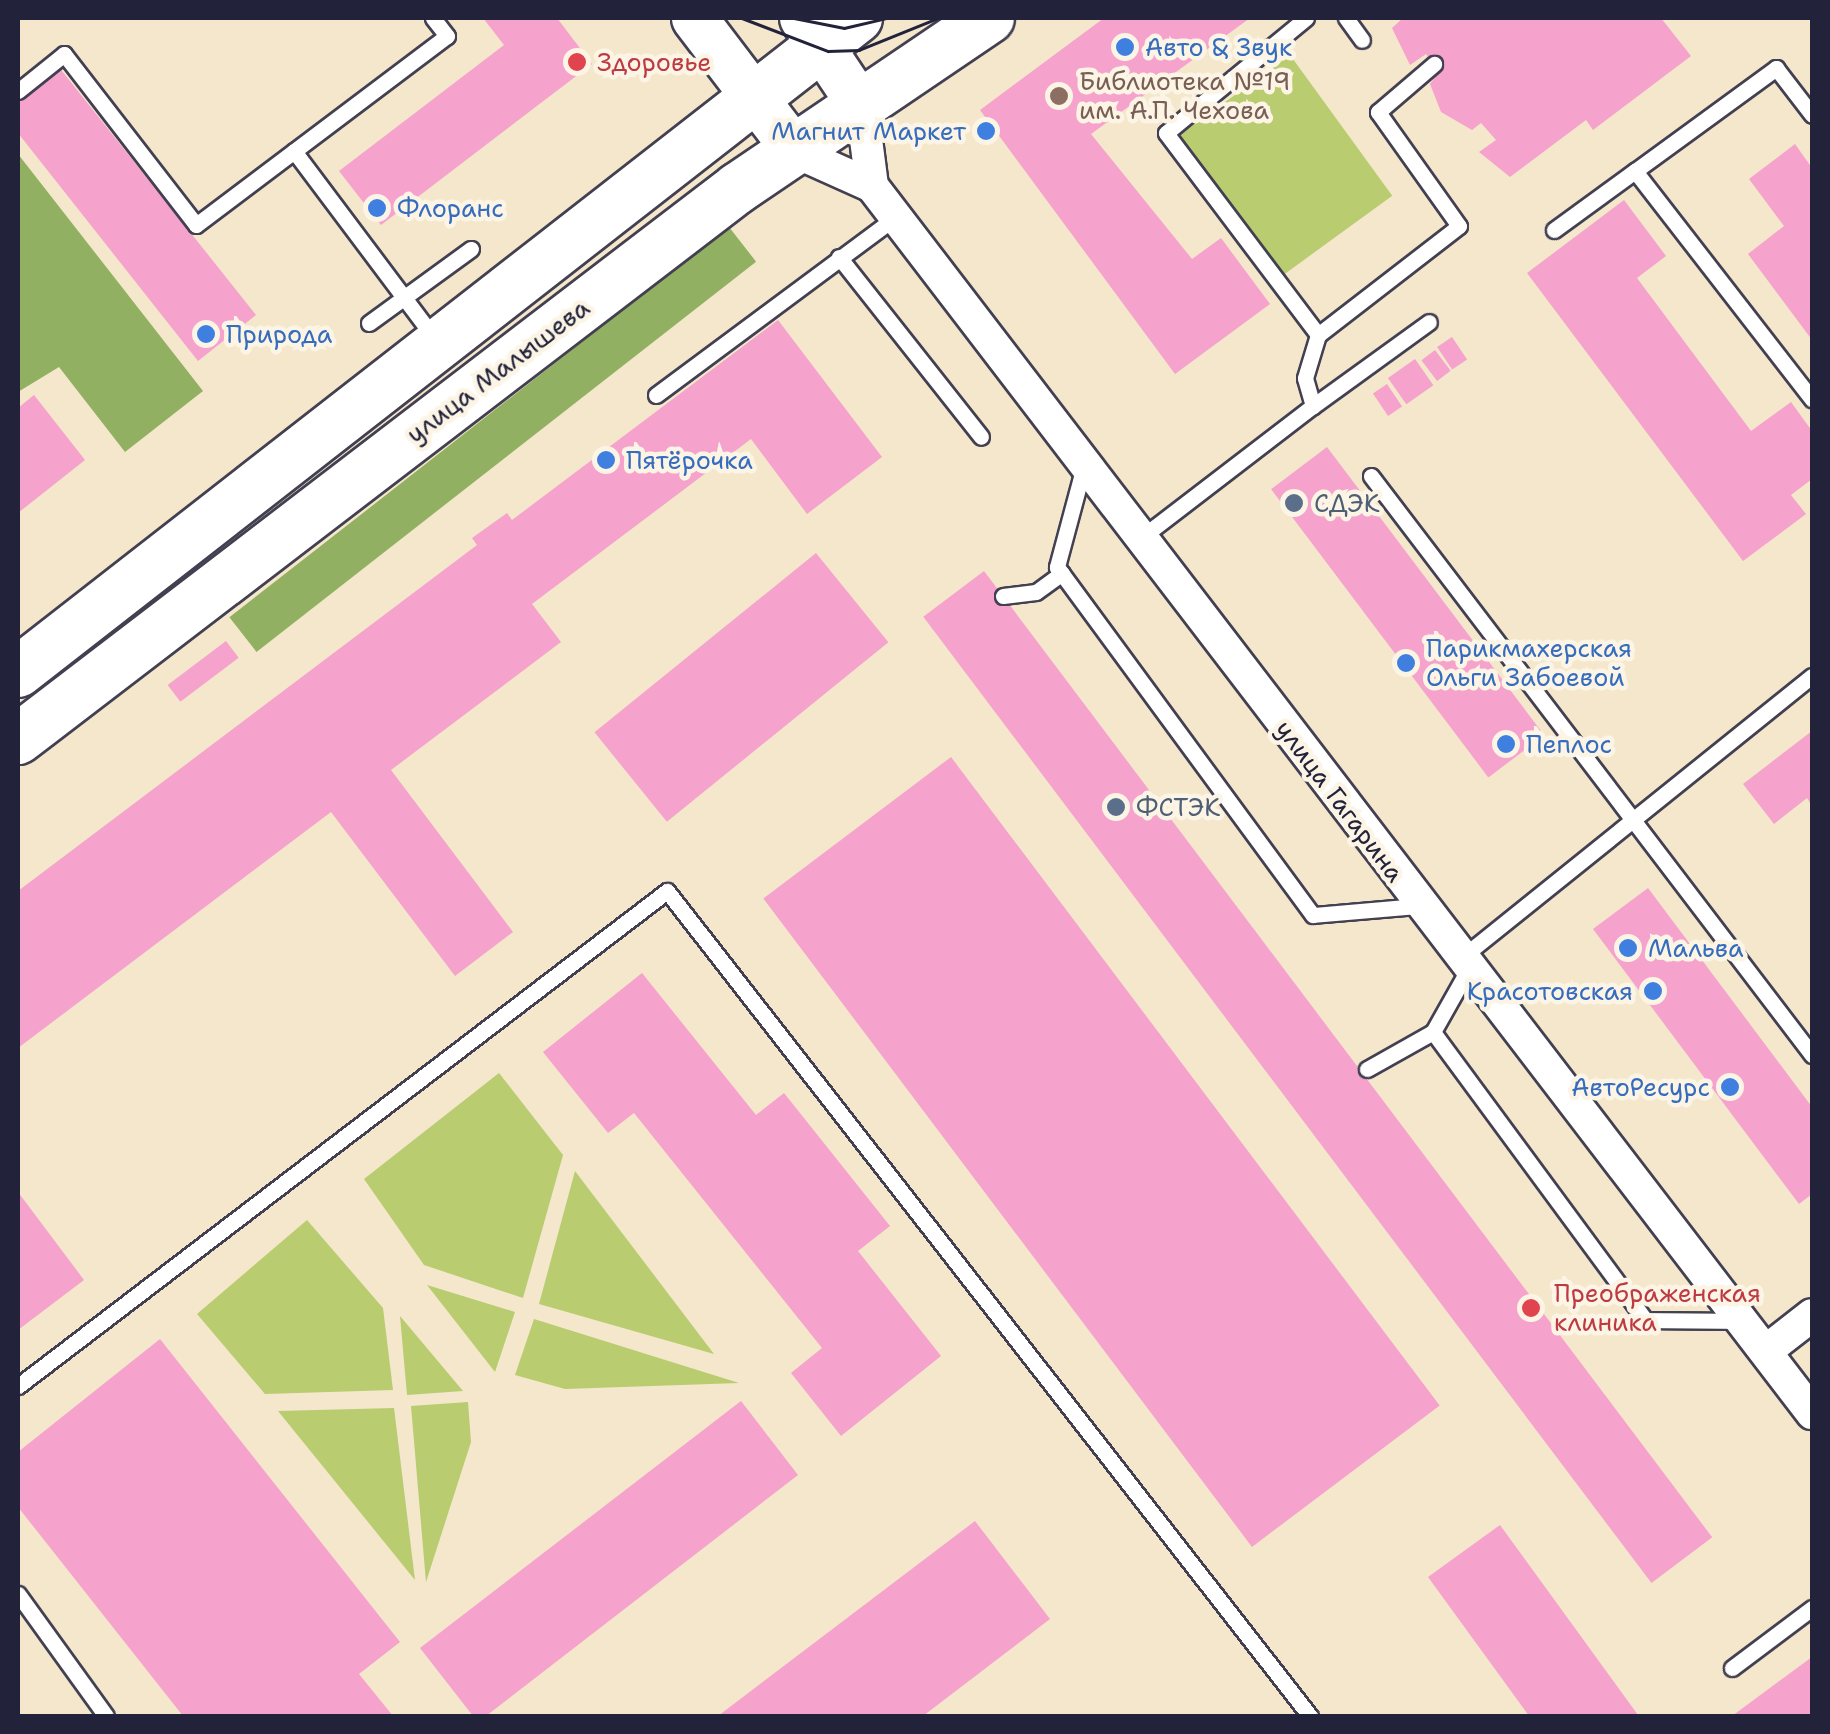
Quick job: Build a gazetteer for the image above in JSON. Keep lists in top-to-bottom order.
{
  "streets": {
    "main road": ["улица Малышева", "улица Гагарина"]
  },
  "crossings": [
    ["улица Малышева", "улица Гагарина"]
  ],
  "places": [
    "Авто & Звук",
    "Здоровье",
    "Библиотека №19 им. А.П. Чехова",
    "Магнит Маркет",
    "Флоранс",
    "Природа",
    "Пятёрочка",
    "СДЭК",
    "Парикмахерская Ольги Забоевой",
    "Пеплос",
    "ФСТЭК",
    "Мальва",
    "Красотовская",
    "АвтоРесурс",
    "Преображенская клиника"
  ]
}
